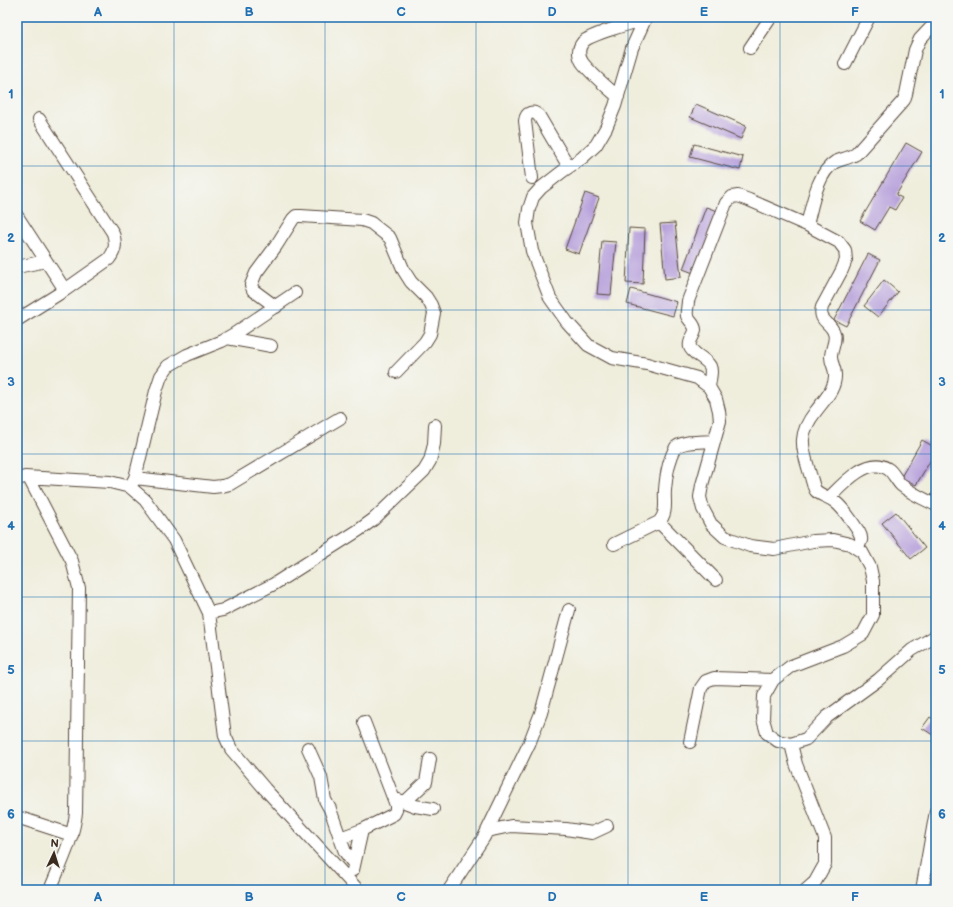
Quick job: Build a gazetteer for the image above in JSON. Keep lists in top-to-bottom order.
{
  "north": "top",
  "grid": {
    "columns": [
      "A",
      "B",
      "C",
      "D",
      "E",
      "F"
    ],
    "rows": [
      "1",
      "2",
      "3",
      "4",
      "5",
      "6"
    ]
  }
}
